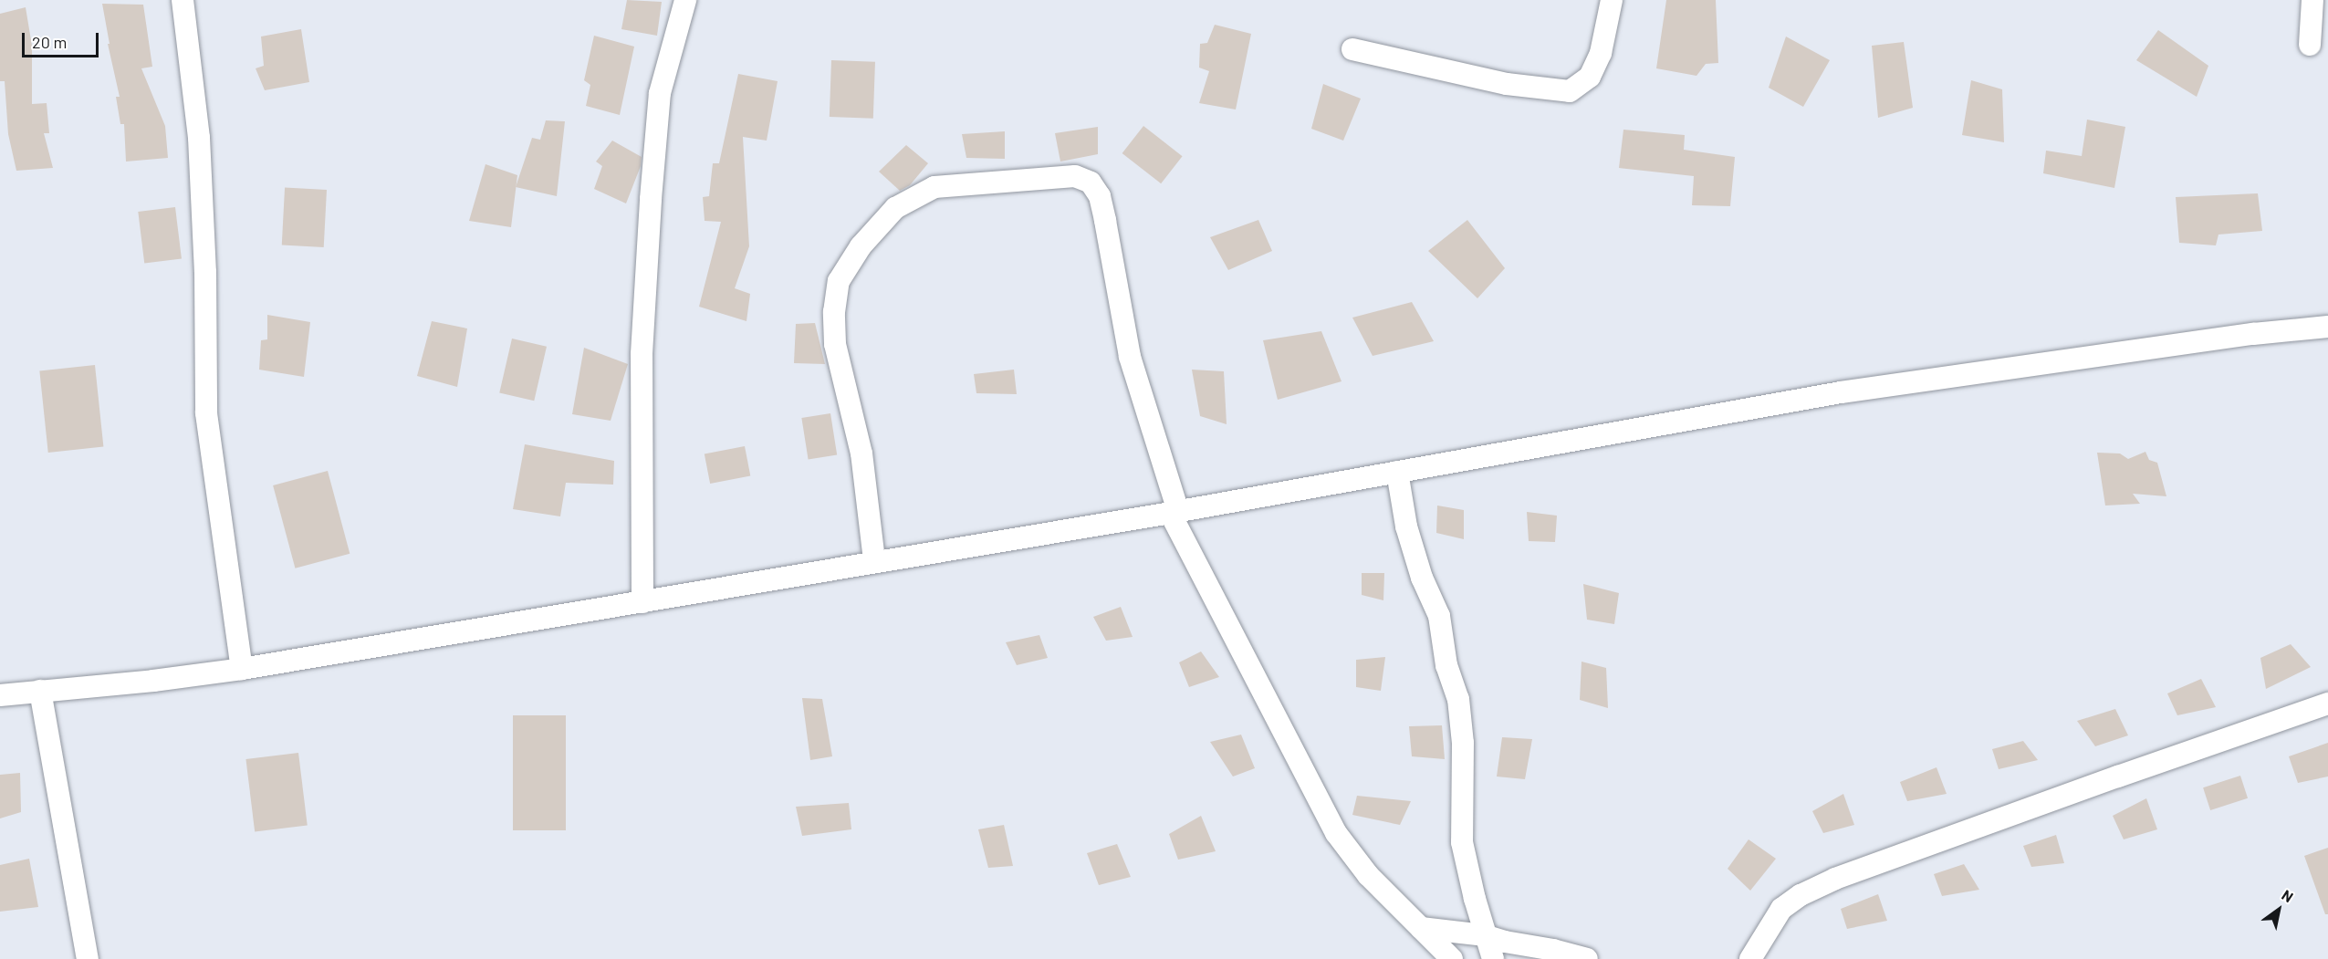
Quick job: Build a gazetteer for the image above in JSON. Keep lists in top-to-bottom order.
{
  "scale_bar": "20 m",
  "north": "top right"
}
